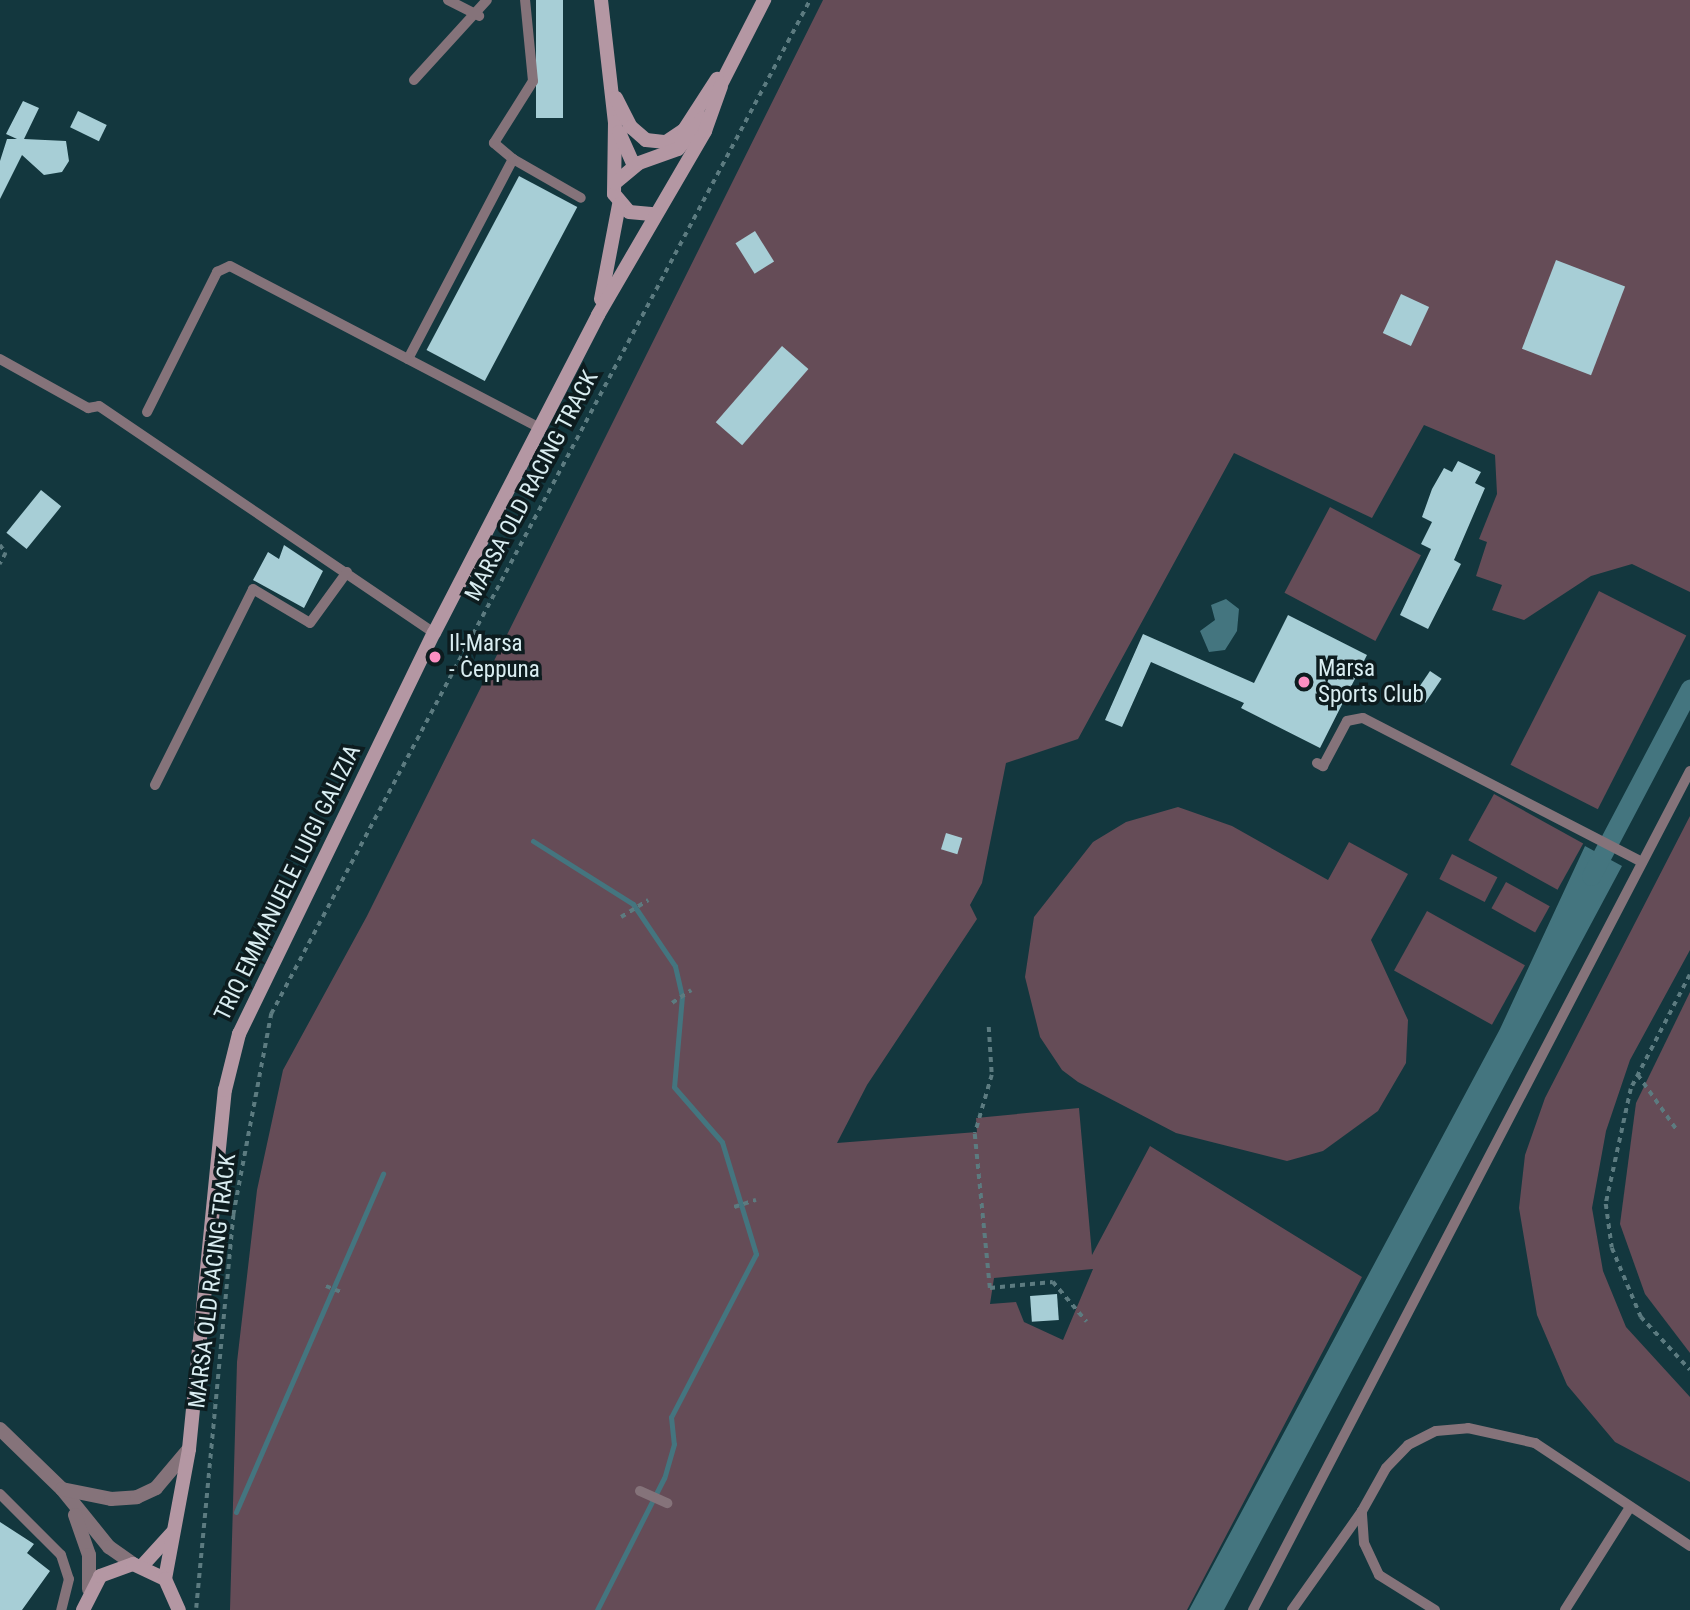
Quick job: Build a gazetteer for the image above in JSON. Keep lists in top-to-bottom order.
{
  "streets": {
    "main road": ["TRIQ EMMANUELE LUIGI GALIZIA"],
    "path": ["MARSA OLD RACING TRACK"]
  },
  "places": ["Il-Marsa - Ċeppuna", "Marsa Sports Club"]
}
